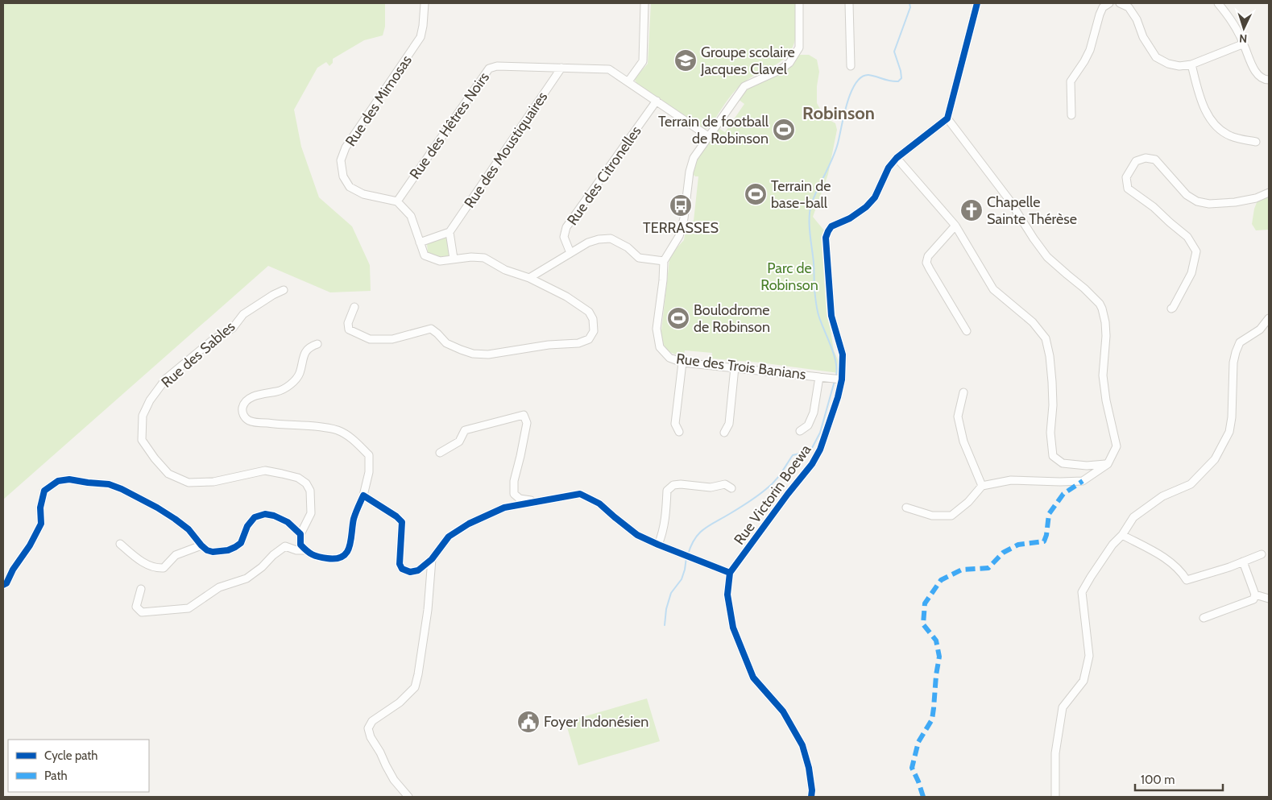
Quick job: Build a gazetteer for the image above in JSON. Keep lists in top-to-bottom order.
{
  "streets": {
    "street": [
      "Rue des Mimosas",
      "Rue des Hêtres Noirs",
      "Rue des Moustiquaires",
      "Rue des Citronelles",
      "Rue des Sables",
      "Rue des Trois Banians",
      "Rue Victorin Boewa"
    ]
  },
  "crossings": [
    ["Rue des Mimosas", "Rue des Hêtres Noirs"],
    ["Rue des Hêtres Noirs", "Rue des Moustiquaires"],
    ["Rue des Hêtres Noirs", "Rue des Citronelles"],
    ["Rue des Hêtres Noirs", "Rue des Trois Banians"],
    ["Rue des Trois Banians", "Rue Victorin Boewa"]
  ],
  "districts": ["Robinson"],
  "parks": ["Parc de Robinson"],
  "places": {
    "school or university": ["Groupe scolaire Jacques Clavel"],
    "sports": ["Terrain de football de Robinson", "Terrain de base-ball", "Boulodrome de Robinson"],
    "bus stop": ["TERRASSES"],
    "church": ["Chapelle Sainte Thérèse"],
    "public building": ["Foyer Indonésien"]
  },
  "legend": ["Cycle path", "Path"],
  "scale_bar": "100 m",
  "north": "bottom"
}
